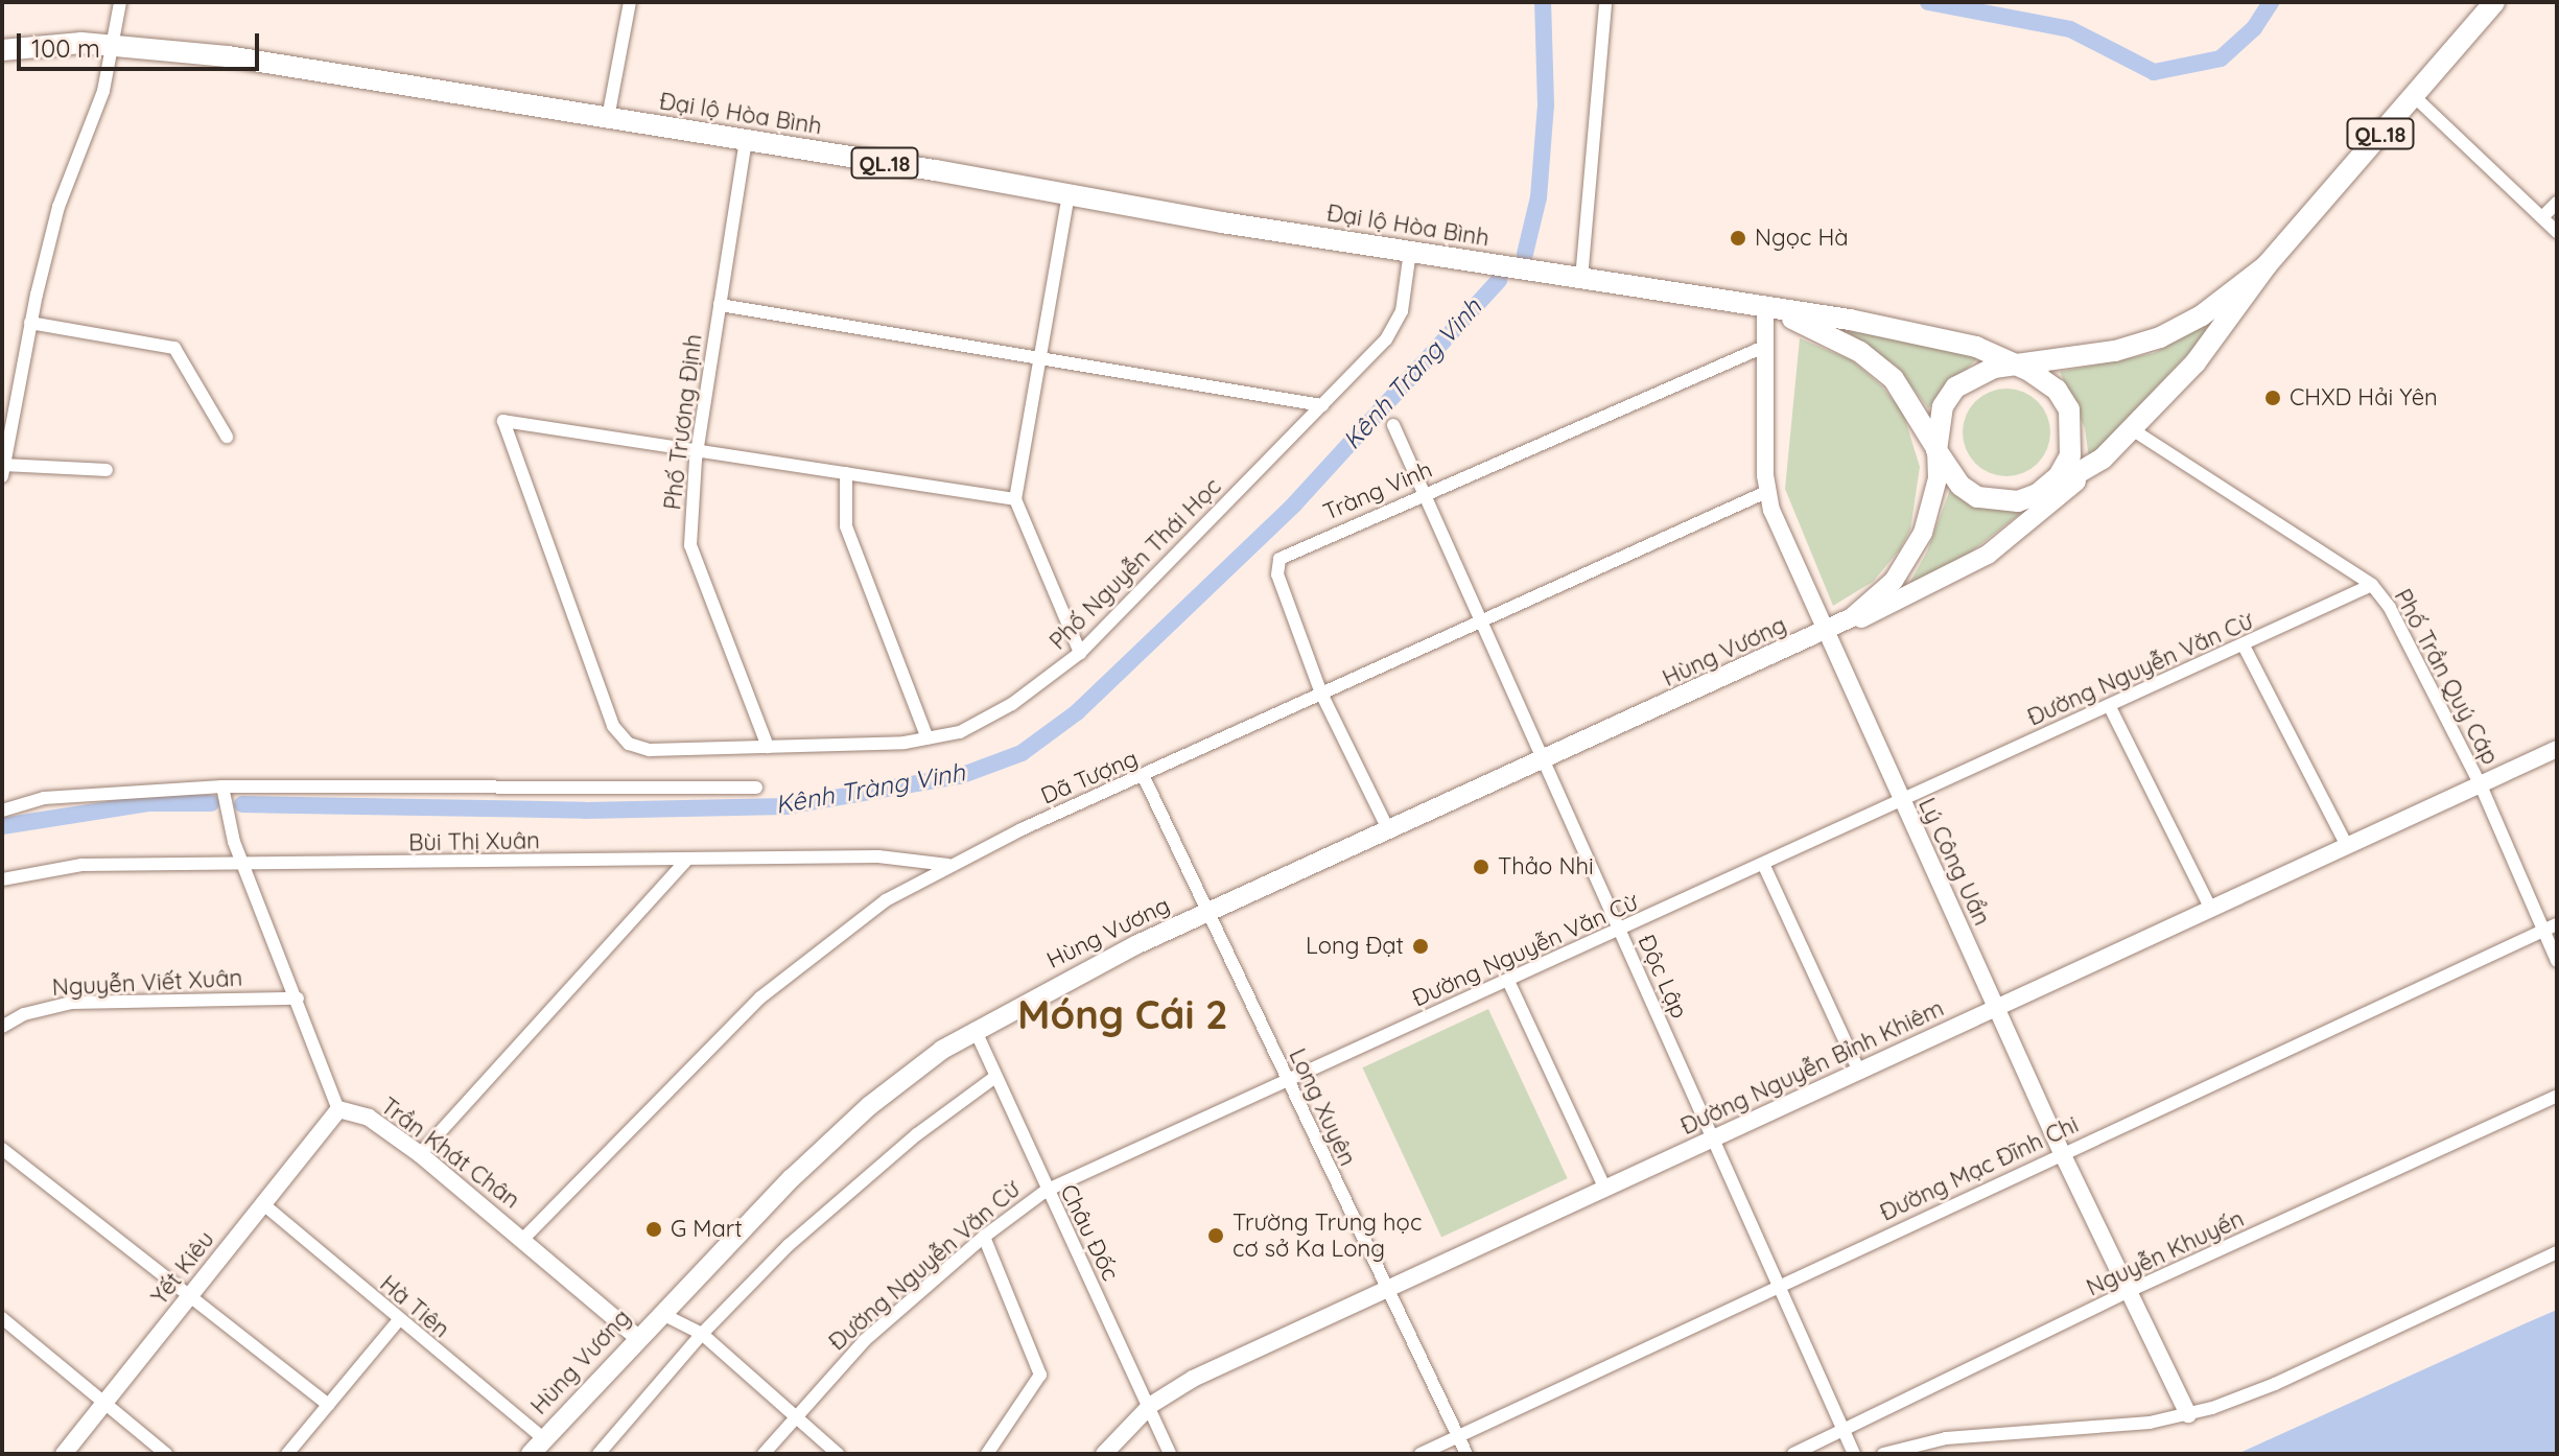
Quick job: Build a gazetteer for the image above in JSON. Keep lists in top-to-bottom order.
{
  "streets": {
    "highway": ["Đại lộ Hòa Bình", "QL.18"],
    "main road": ["Hùng Vương"],
    "street": [
      "Phố Trương Định",
      "Tràng Vinh",
      "Phố Nguyễn Thái Học",
      "Đường Nguyễn Văn Cừ",
      "Phố Trần Quý Cáp",
      "Dã Tượng",
      "Bùi Thị Xuân",
      "Lý Công Uẩn",
      "Độc Lập",
      "Nguyễn Viết Xuân",
      "Đường Nguyễn Bỉnh Khiêm",
      "Long Xuyên",
      "Trần Khát Chân",
      "Đường Mạc Đĩnh Chi",
      "Châu Đốc",
      "Nguyễn Khuyến",
      "Yết Kiêu",
      "Hà Tiên"
    ]
  },
  "crossings": [
    ["Đại lộ Hòa Bình", "Phố Trương Định"],
    ["Đại lộ Hòa Bình", "Phố Nguyễn Thái Học"],
    ["Đại lộ Hòa Bình", "Lý Công Uẩn"],
    ["Phố Trương Định", "Phố Nguyễn Thái Học"],
    ["Tràng Vinh", "Hùng Vương"],
    ["Tràng Vinh", "Dã Tượng"],
    ["Tràng Vinh", "Lý Công Uẩn"],
    ["Tràng Vinh", "Độc Lập"],
    ["Hùng Vương", "Lý Công Uẩn"],
    ["Hùng Vương", "Độc Lập"],
    ["Hùng Vương", "Long Xuyên"],
    ["Hùng Vương", "Trần Khát Chân"],
    ["Hùng Vương", "Châu Đốc"],
    ["Hùng Vương", "Hà Tiên"],
    ["Đường Nguyễn Văn Cừ", "Phố Trần Quý Cáp"],
    ["Đường Nguyễn Văn Cừ", "Lý Công Uẩn"],
    ["Đường Nguyễn Văn Cừ", "Độc Lập"],
    ["Đường Nguyễn Văn Cừ", "Long Xuyên"],
    ["Đường Nguyễn Văn Cừ", "Châu Đốc"],
    ["Phố Trần Quý Cáp", "Đường Nguyễn Bỉnh Khiêm"],
    ["Phố Trần Quý Cáp", "Đường Mạc Đĩnh Chi"],
    ["Dã Tượng", "Bùi Thị Xuân"],
    ["Dã Tượng", "Lý Công Uẩn"],
    ["Dã Tượng", "Độc Lập"],
    ["Dã Tượng", "Long Xuyên"],
    ["Dã Tượng", "Trần Khát Chân"],
    ["Lý Công Uẩn", "Đường Nguyễn Bỉnh Khiêm"],
    ["Lý Công Uẩn", "Đường Mạc Đĩnh Chi"],
    ["Lý Công Uẩn", "Nguyễn Khuyến"],
    ["Độc Lập", "Đường Nguyễn Bỉnh Khiêm"],
    ["Độc Lập", "Đường Mạc Đĩnh Chi"],
    ["Độc Lập", "Nguyễn Khuyến"],
    ["Đường Nguyễn Bỉnh Khiêm", "Long Xuyên"],
    ["Đường Nguyễn Bỉnh Khiêm", "Châu Đốc"],
    ["Long Xuyên", "Đường Mạc Đĩnh Chi"],
    ["Trần Khát Chân", "Yết Kiêu"],
    ["Yết Kiêu", "Hà Tiên"]
  ],
  "districts": ["Móng Cái 2"],
  "water": ["Kênh Tràng Vinh"],
  "places": [
    "Ngọc Hà",
    "CHXD Hải Yên",
    "Thảo Nhi",
    "Long Đạt",
    "G Mart",
    "Trường Trung học cơ sở Ka Long"
  ],
  "scale_bar": "100 m"
}
